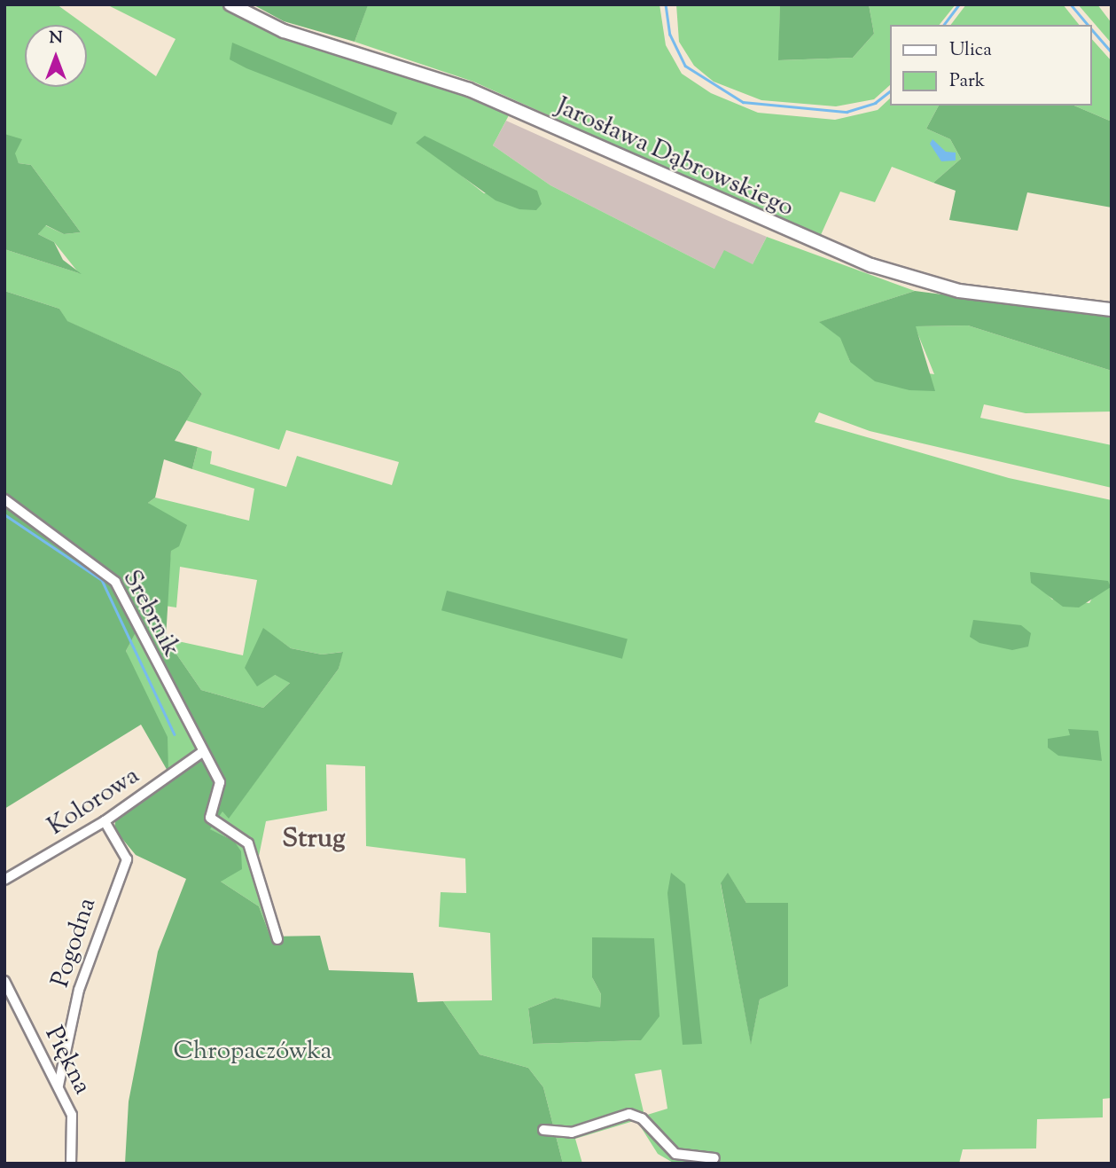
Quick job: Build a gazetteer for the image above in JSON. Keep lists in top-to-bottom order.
{
  "streets": {
    "street": [
      "Jarosława Dąbrowskiego",
      "Srebrnik",
      "Kolorowa",
      "Pogodna",
      "Piękna"
    ]
  },
  "crossings": [
    ["Srebrnik", "Kolorowa"],
    ["Kolorowa", "Pogodna"],
    ["Pogodna", "Piękna"]
  ],
  "districts": ["Strug"],
  "parks": ["Chropaczówka"],
  "legend": ["Ulica", "Park"],
  "north": "top"
}
